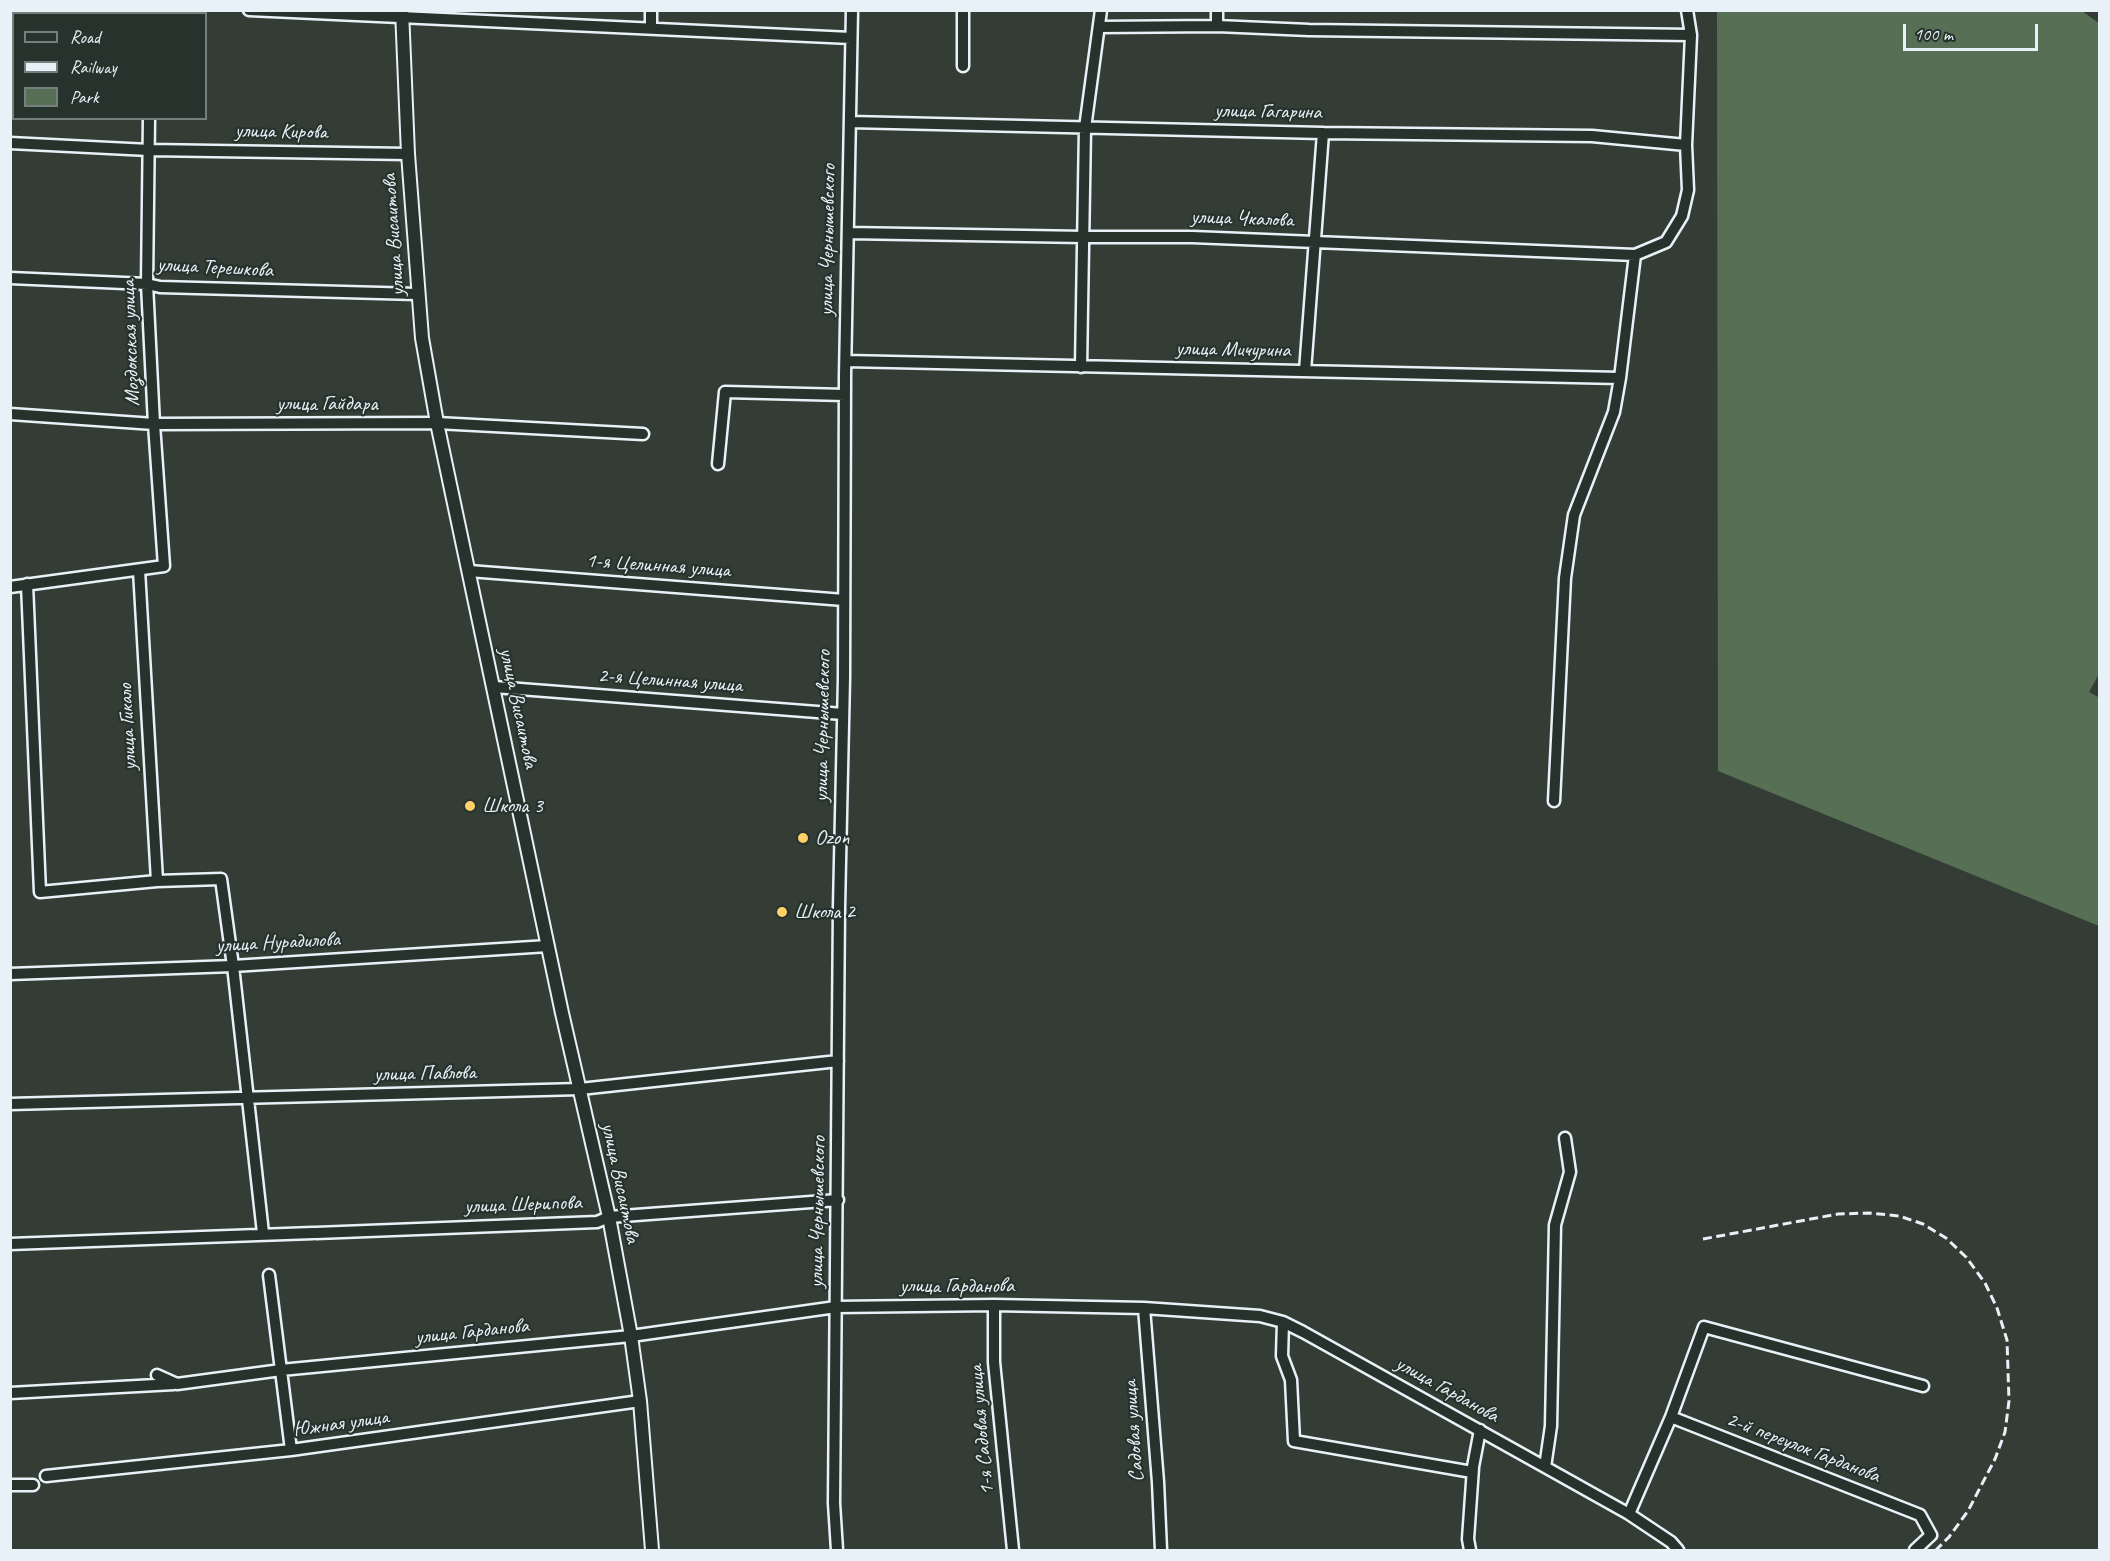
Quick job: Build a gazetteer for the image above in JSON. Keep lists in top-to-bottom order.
{
  "streets": {
    "street": [
      "улица Гагарина",
      "улица Кирова",
      "улица Чкалова",
      "улица Висаитова",
      "улица Чернышевского",
      "улица Терешкова",
      "Моздокская улица",
      "улица Мичурина",
      "улица Гайдара",
      "1-я Целинная улица",
      "2-я Целинная улица",
      "улица Гикало",
      "улица Нурадилова",
      "улица Павлова",
      "улица Шерипова",
      "улица Гарданова",
      "Южная улица",
      "1-я Садовая улица",
      "Садовая улица",
      "2-й переулок Гарданова"
    ]
  },
  "crossings": [
    ["улица Гагарина", "улица Чернышевского"],
    ["улица Кирова", "улица Висаитова"],
    ["улица Кирова", "Моздокская улица"],
    ["улица Чкалова", "улица Чернышевского"],
    ["улица Висаитова", "улица Терешкова"],
    ["улица Висаитова", "улица Гайдара"],
    ["улица Висаитова", "1-я Целинная улица"],
    ["улица Висаитова", "2-я Целинная улица"],
    ["улица Висаитова", "улица Нурадилова"],
    ["улица Висаитова", "улица Павлова"],
    ["улица Висаитова", "улица Шерипова"],
    ["улица Висаитова", "улица Гарданова"],
    ["улица Висаитова", "Южная улица"],
    ["улица Чернышевского", "улица Мичурина"],
    ["улица Чернышевского", "1-я Целинная улица"],
    ["улица Чернышевского", "2-я Целинная улица"],
    ["улица Чернышевского", "улица Павлова"],
    ["улица Чернышевского", "улица Шерипова"],
    ["улица Чернышевского", "улица Гарданова"],
    ["улица Терешкова", "Моздокская улица"],
    ["Моздокская улица", "улица Гайдара"],
    ["Моздокская улица", "улица Гикало"],
    ["улица Гарданова", "1-я Садовая улица"],
    ["улица Гарданова", "Садовая улица"]
  ],
  "places": ["Школа 3", "Ozon", "Школа 2"],
  "legend": ["Road", "Railway", "Park"],
  "scale_bar": "100 m"
}
